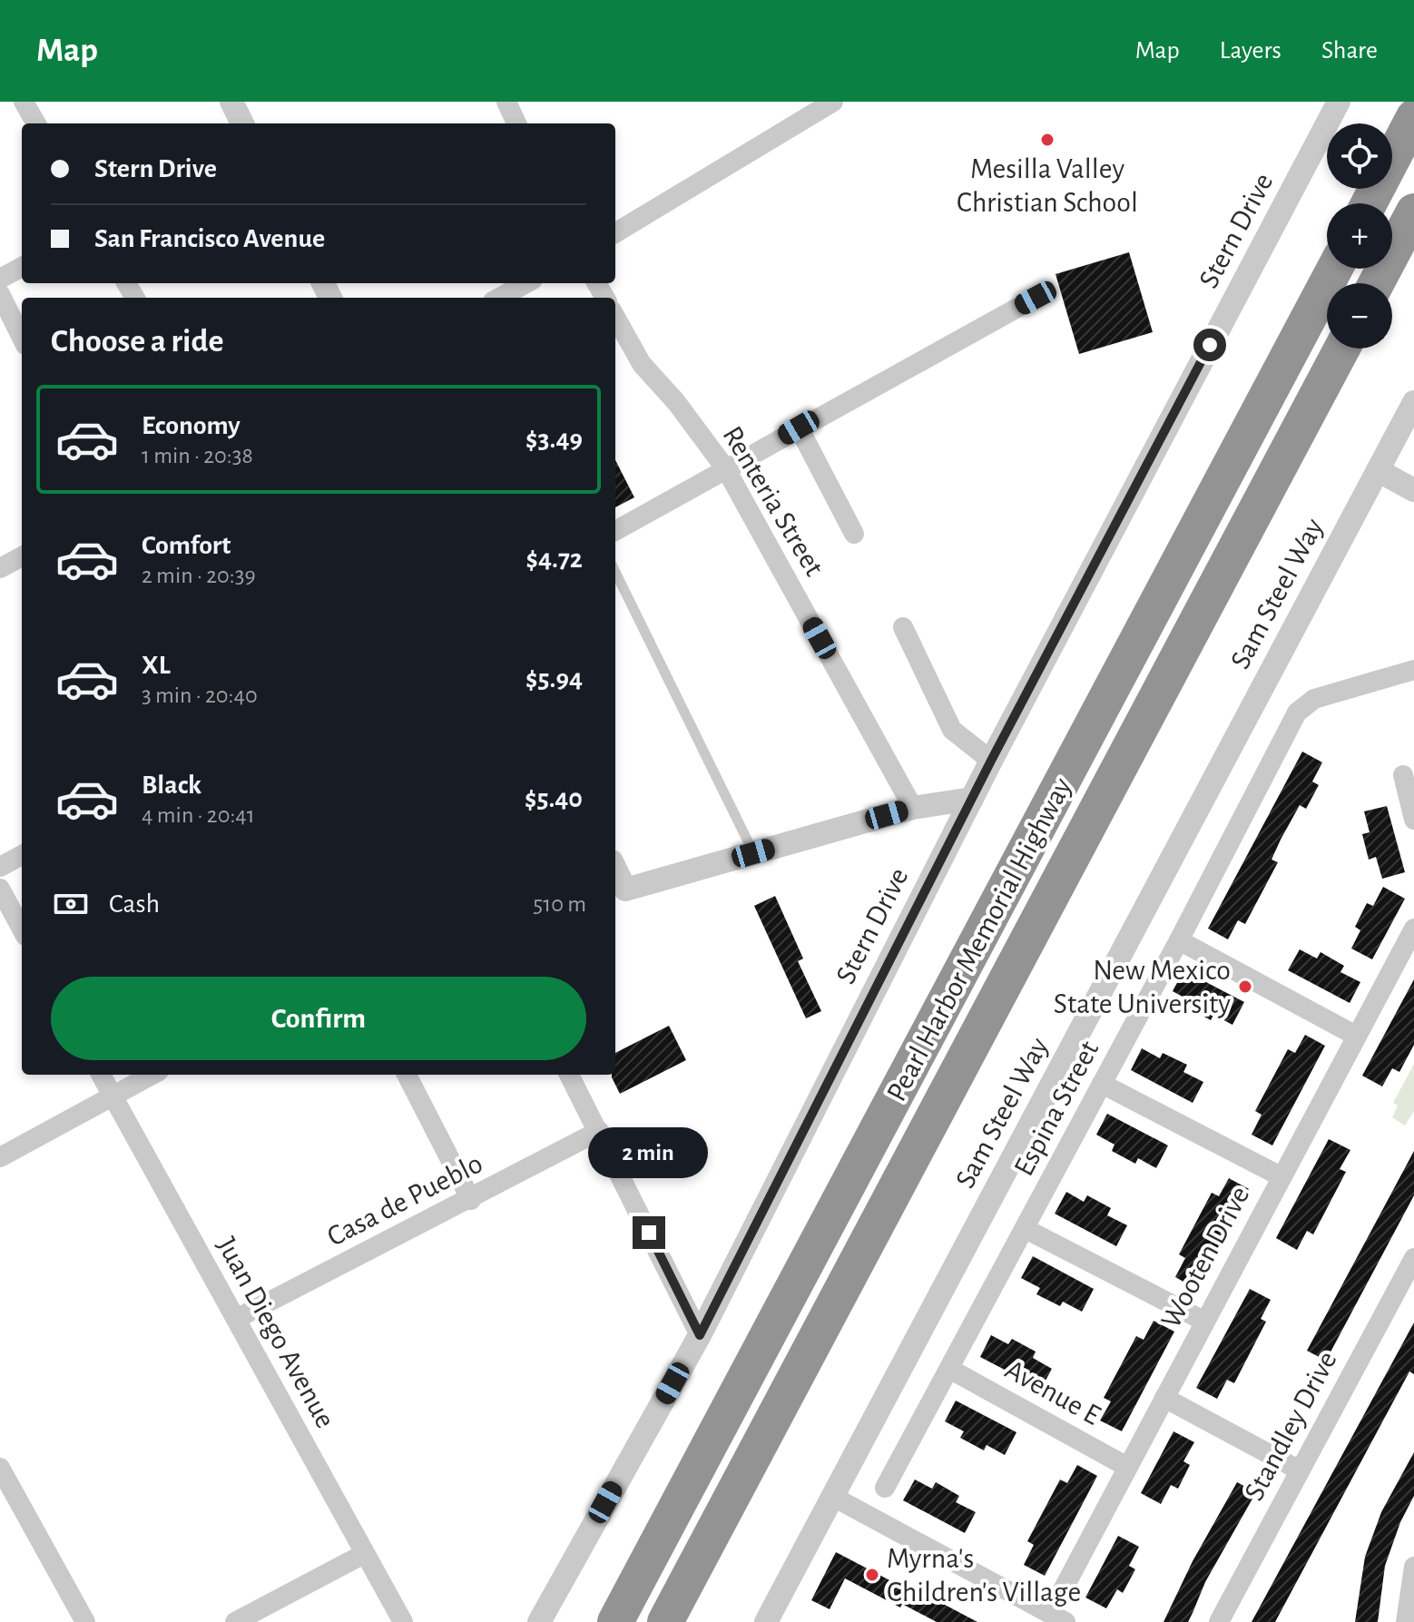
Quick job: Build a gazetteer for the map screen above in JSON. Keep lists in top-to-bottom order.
{
  "streets": {
    "highway": ["Pearl Harbor Memorial Highway"],
    "street": [
      "Stern Drive",
      "Renteria Street",
      "Sam Steel Way",
      "Espina Street",
      "Casa de Pueblo",
      "Wooten Drive",
      "Juan Diego Avenue",
      "Avenue E",
      "Standley Drive"
    ]
  },
  "crossings": [
    ["Espina Street", "Avenue E"],
    ["Casa de Pueblo", "Juan Diego Avenue"],
    ["Wooten Drive", "Avenue E"]
  ],
  "places": ["Mesilla Valley Christian School", "New Mexico State University", "Myrna's Children's Village"],
  "page": {
    "header": "Map",
    "nav": ["Map", "Layers", "Share"],
    "map_buttons": ["+", "−"],
    "banner": ["Stern Drive", "San Francisco Avenue"],
    "heading": "Choose a ride",
    "list": [
      {
        "name": "Economy",
        "note": "1 min · 20:38",
        "value": "$3.49"
      },
      {
        "name": "Comfort",
        "note": "2 min · 20:39",
        "value": "$4.72"
      },
      {
        "name": "XL",
        "note": "3 min · 20:40",
        "value": "$5.94"
      },
      {
        "name": "Black",
        "note": "4 min · 20:41",
        "value": "$5.40"
      }
    ],
    "pay": ["Cash", "510 m"],
    "buttons": "Confirm",
    "bubble": "2 min"
  }
}
